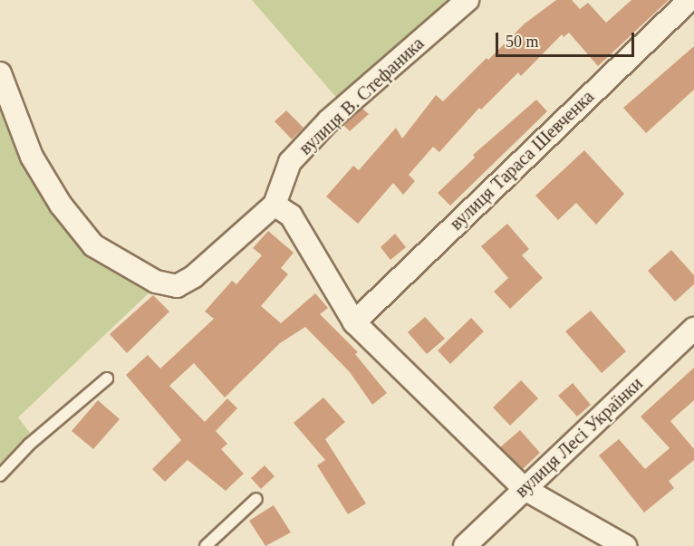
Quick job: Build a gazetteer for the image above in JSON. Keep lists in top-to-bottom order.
{
  "streets": {
    "street": ["вулиця В. Стефаника", "вулиця Тараса Шевченка", "вулиця Лесі Українки"]
  },
  "scale_bar": "50 m"
}
